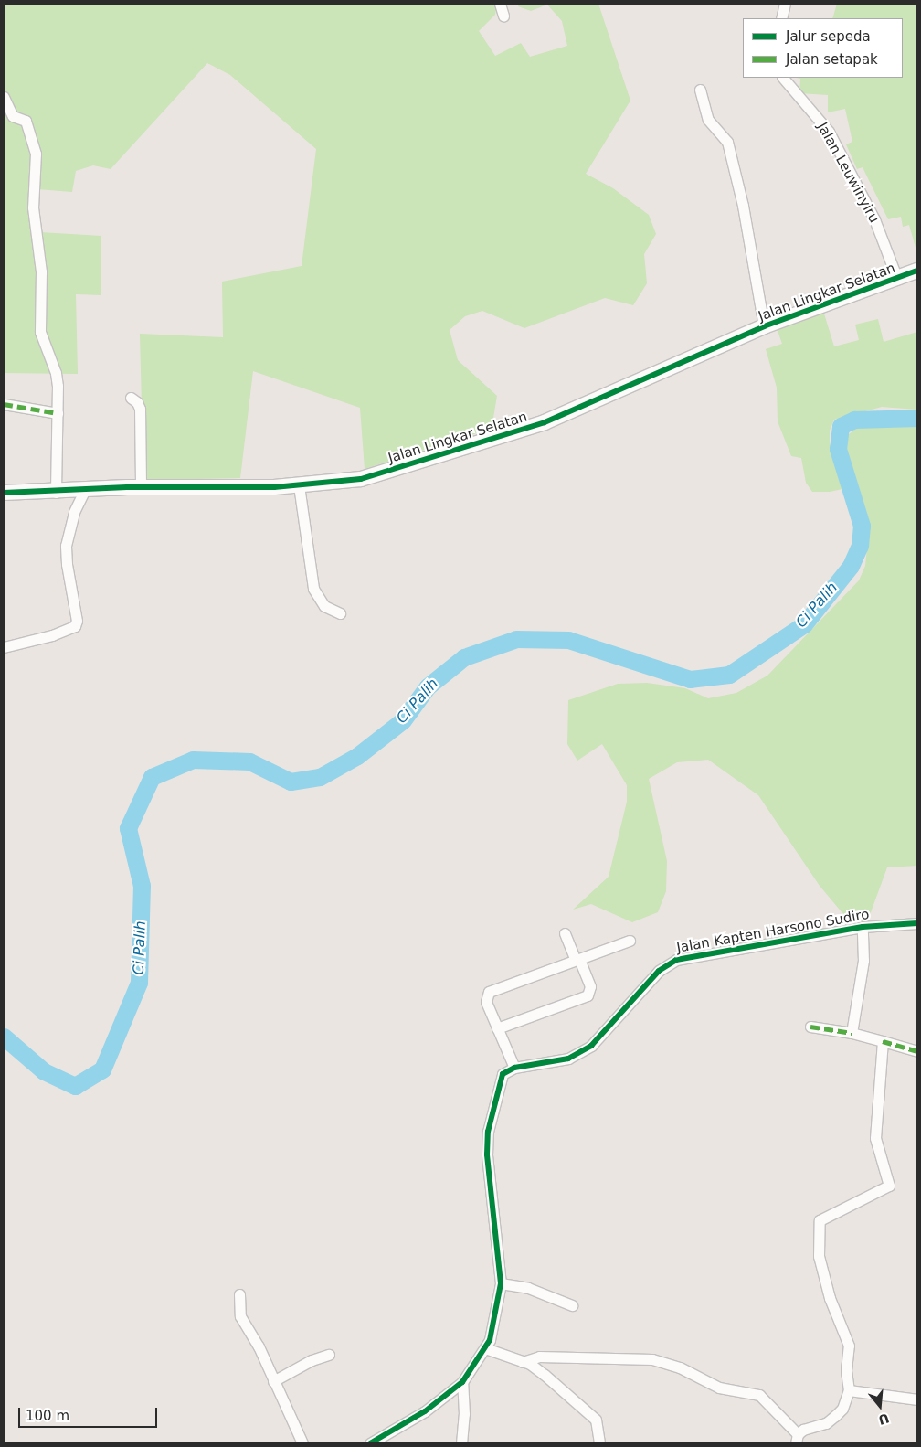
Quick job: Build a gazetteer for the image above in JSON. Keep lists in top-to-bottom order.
{
  "streets": {
    "street": ["Jalan Leuwinyiru", "Jalan Lingkar Selatan", "Jalan Kapten Harsono Sudiro"]
  },
  "crossings": [
    ["Jalan Leuwinyiru", "Jalan Lingkar Selatan"]
  ],
  "water": ["Ci Palih"],
  "legend": ["Jalur sepeda", "Jalan setapak"],
  "scale_bar": "100 m",
  "north": "bottom"
}
